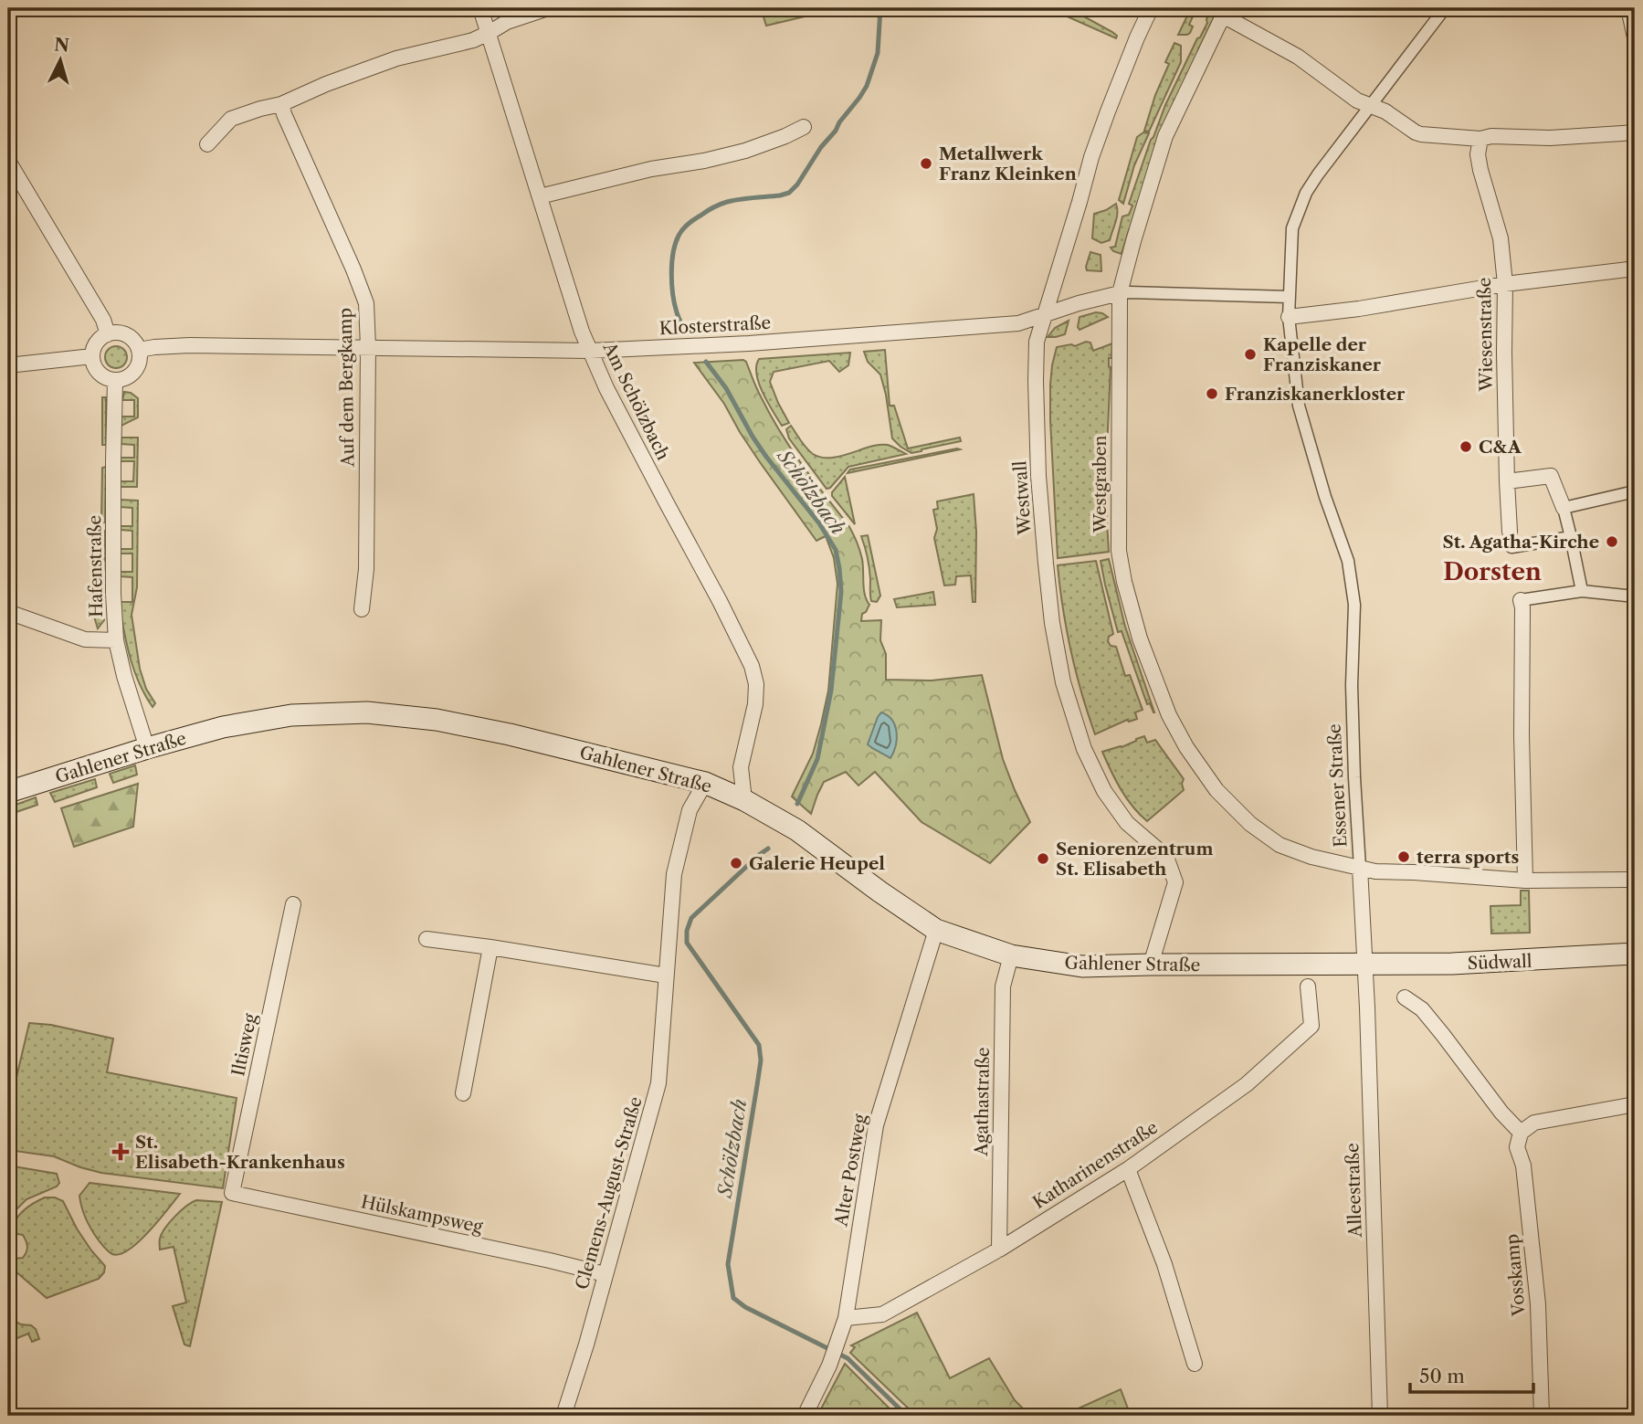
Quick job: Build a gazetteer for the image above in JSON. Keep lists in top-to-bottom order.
{
  "streets": {
    "main road": ["Gahlener Straße", "Südwall"],
    "street": [
      "Klosterstraße",
      "Wiesenstraße",
      "Auf dem Bergkamp",
      "Am Schölzbach",
      "Westgraben",
      "Westwall",
      "Hafenstraße",
      "Essener Straße",
      "Iltisweg",
      "Agathastraße",
      "Katharinenstraße",
      "Alter Postweg",
      "Alleestraße",
      "Clemens-August-Straße",
      "Hülskampsweg",
      "Vosskamp"
    ]
  },
  "crossings": [
    ["Klosterstraße", "Auf dem Bergkamp"],
    ["Klosterstraße", "Am Schölzbach"],
    ["Klosterstraße", "Westgraben"],
    ["Klosterstraße", "Westwall"],
    ["Klosterstraße", "Hafenstraße"],
    ["Klosterstraße", "Essener Straße"],
    ["Am Schölzbach", "Gahlener Straße"],
    ["Westgraben", "Essener Straße"],
    ["Westwall", "Gahlener Straße"],
    ["Hafenstraße", "Gahlener Straße"],
    ["Gahlener Straße", "Essener Straße"],
    ["Gahlener Straße", "Südwall"],
    ["Gahlener Straße", "Agathastraße"],
    ["Gahlener Straße", "Alter Postweg"],
    ["Gahlener Straße", "Alleestraße"],
    ["Gahlener Straße", "Clemens-August-Straße"],
    ["Essener Straße", "Südwall"],
    ["Essener Straße", "Alleestraße"],
    ["Südwall", "Alleestraße"],
    ["Iltisweg", "Hülskampsweg"],
    ["Agathastraße", "Katharinenstraße"],
    ["Katharinenstraße", "Alter Postweg"],
    ["Clemens-August-Straße", "Hülskampsweg"]
  ],
  "districts": ["Dorsten"],
  "water": ["Schölzbach"],
  "places": {
    "other": [
      "Metallwerk Franz Kleinken",
      "Kapelle der Franziskaner",
      "Franziskanerkloster",
      "C&A",
      "St. Agatha-Kirche",
      "terra sports",
      "Seniorenzentrum St. Elisabeth",
      "Galerie Heupel"
    ],
    "health": ["St. Elisabeth-Krankenhaus"]
  },
  "scale_bar": "50 m",
  "north": "top"
}
